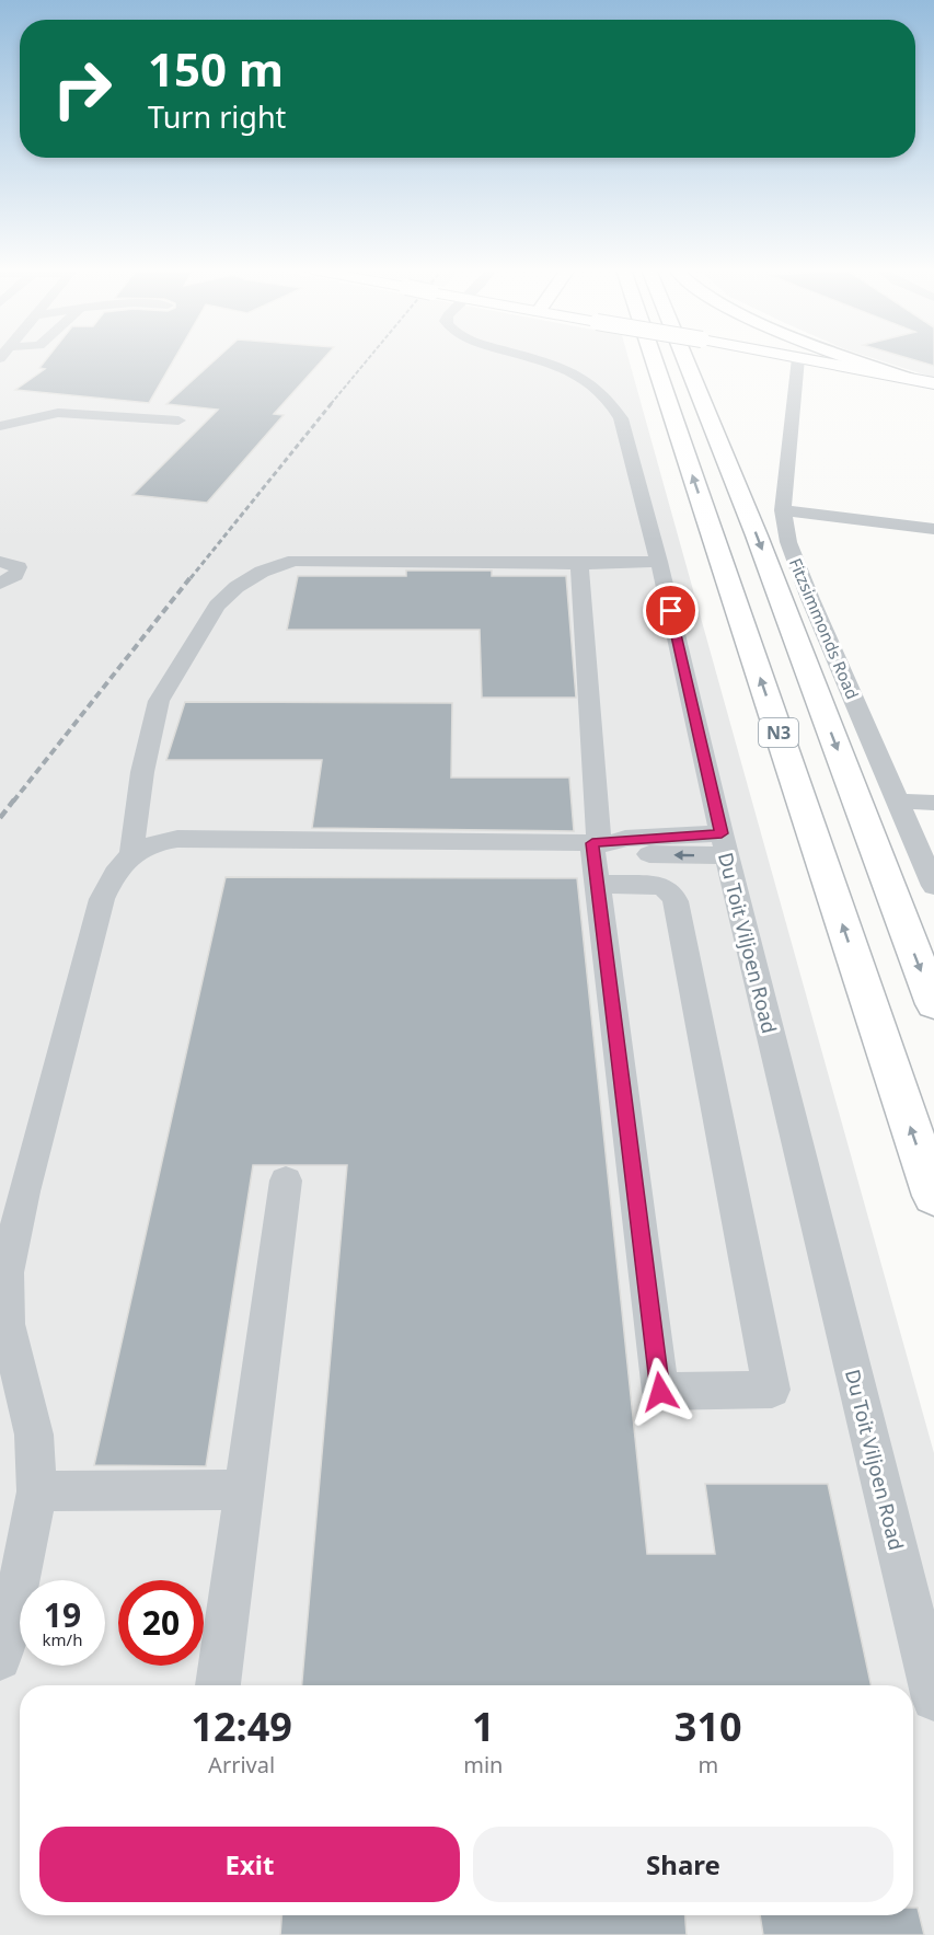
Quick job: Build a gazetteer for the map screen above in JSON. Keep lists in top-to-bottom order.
{
  "streets": {
    "highway": ["N3"],
    "street": ["Fitzsimmonds Road", "Du Toit Viljoen Road"]
  },
  "page": {
    "turn": ["150 m", "Turn right"],
    "speed": "19 km/h",
    "limit": "20",
    "eta": [
      "12:49",
      "Arrival",
      "1",
      "min",
      "310",
      "m"
    ],
    "buttons": ["Exit", "Share"]
  }
}
